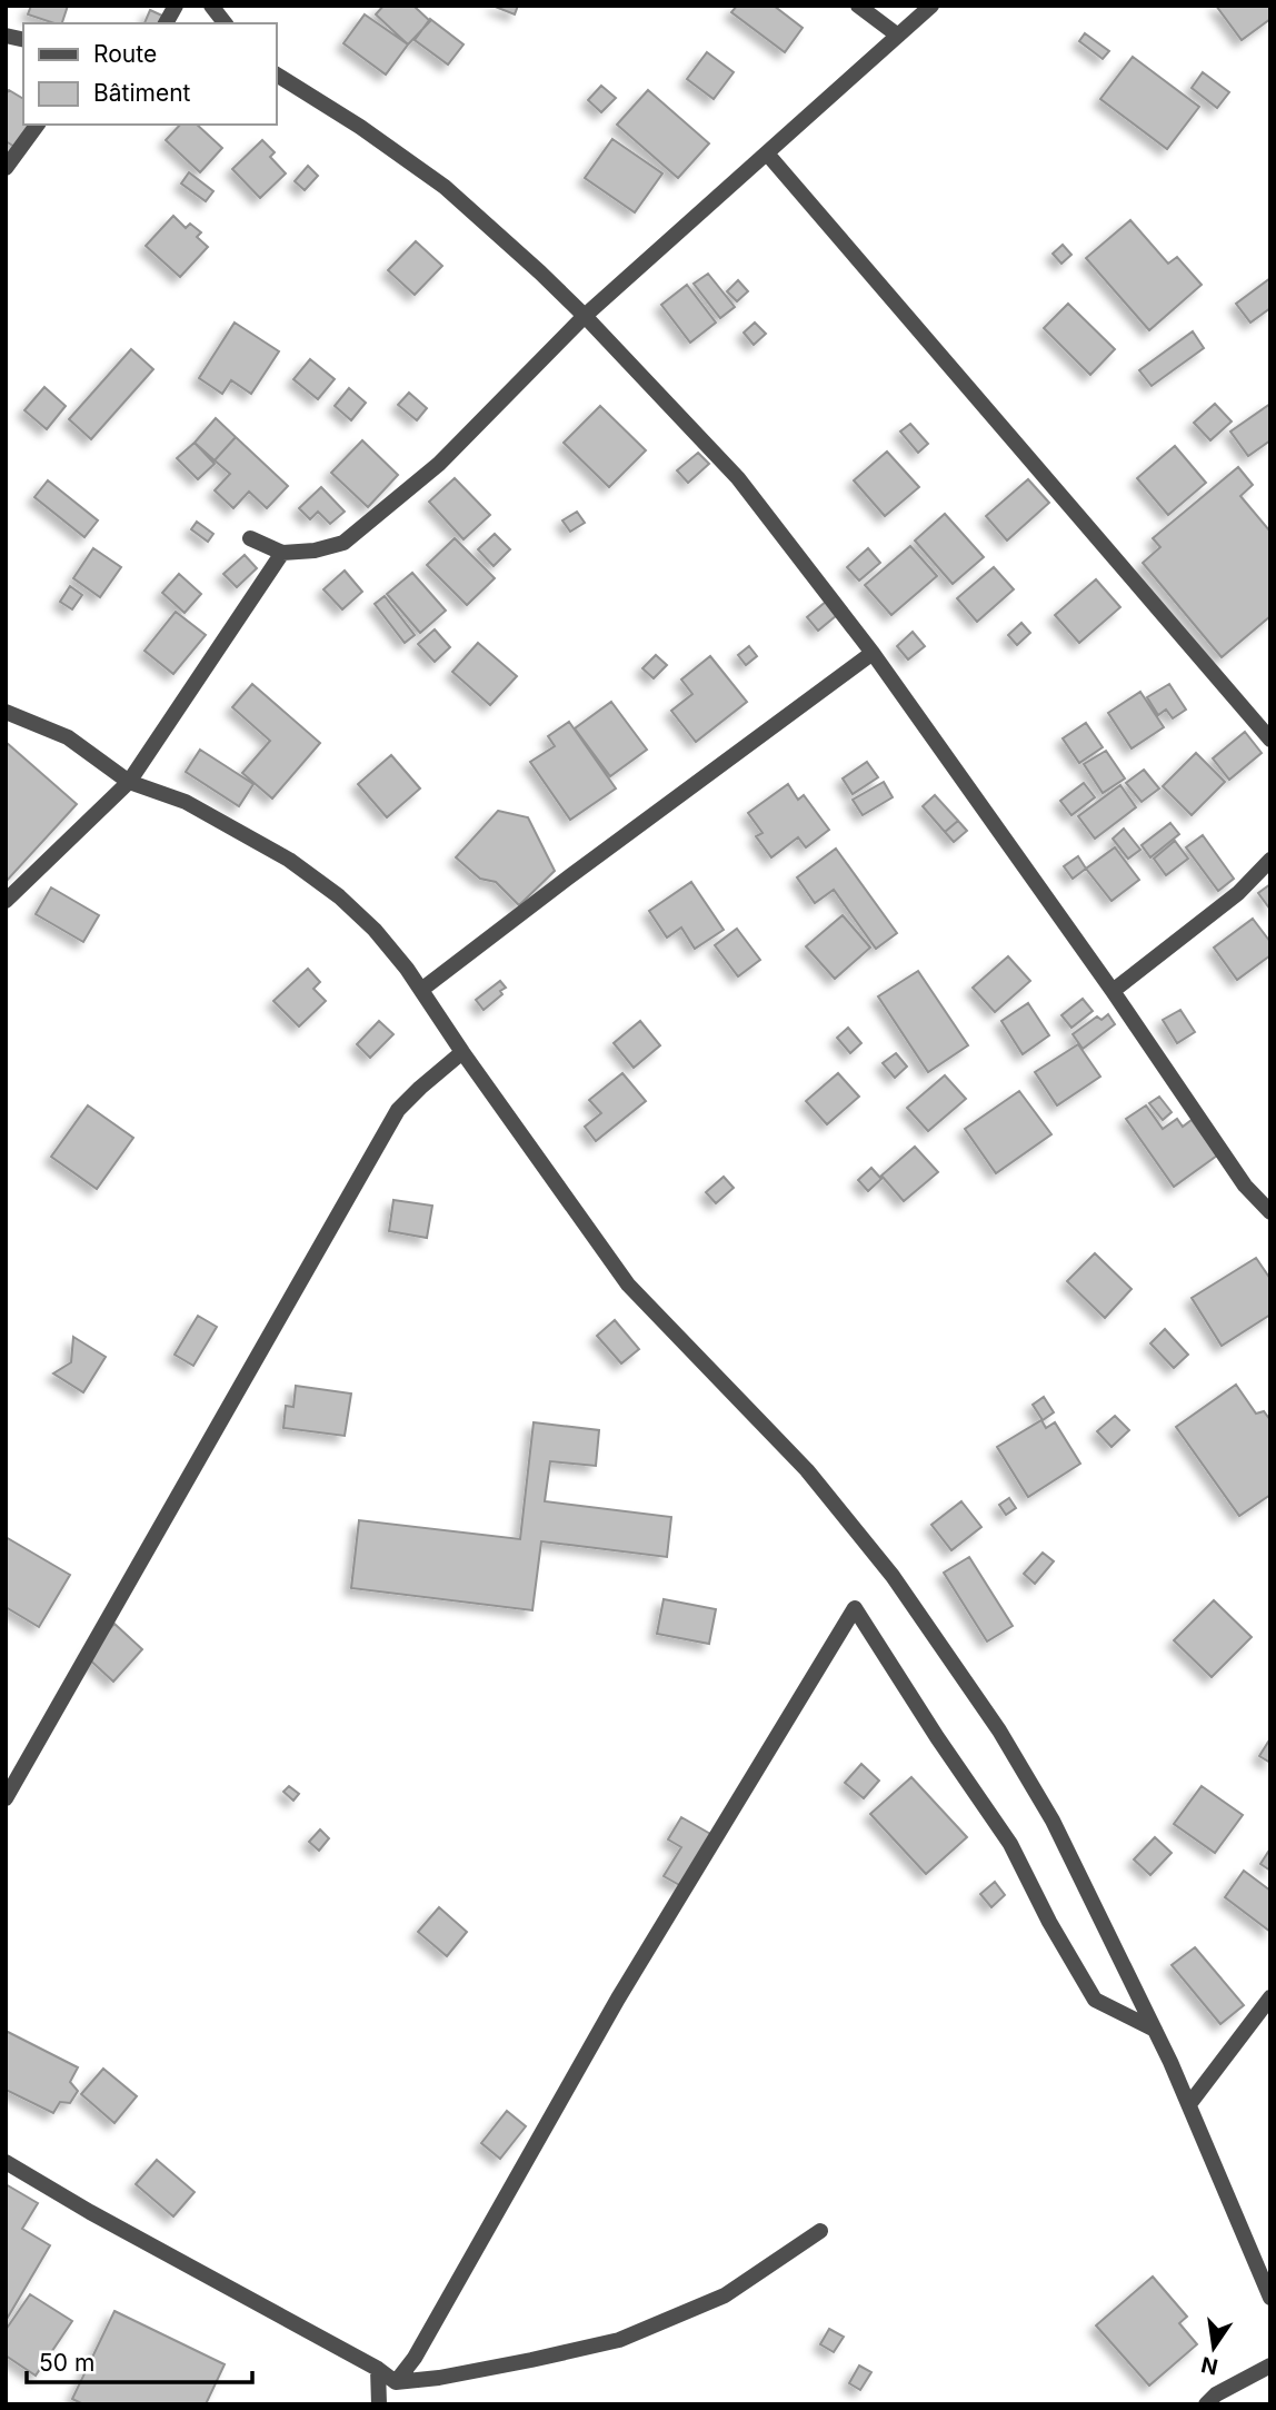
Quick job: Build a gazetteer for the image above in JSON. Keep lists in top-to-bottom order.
{
  "legend": ["Route", "Bâtiment"],
  "scale_bar": "50 m",
  "north": "bottom"
}
